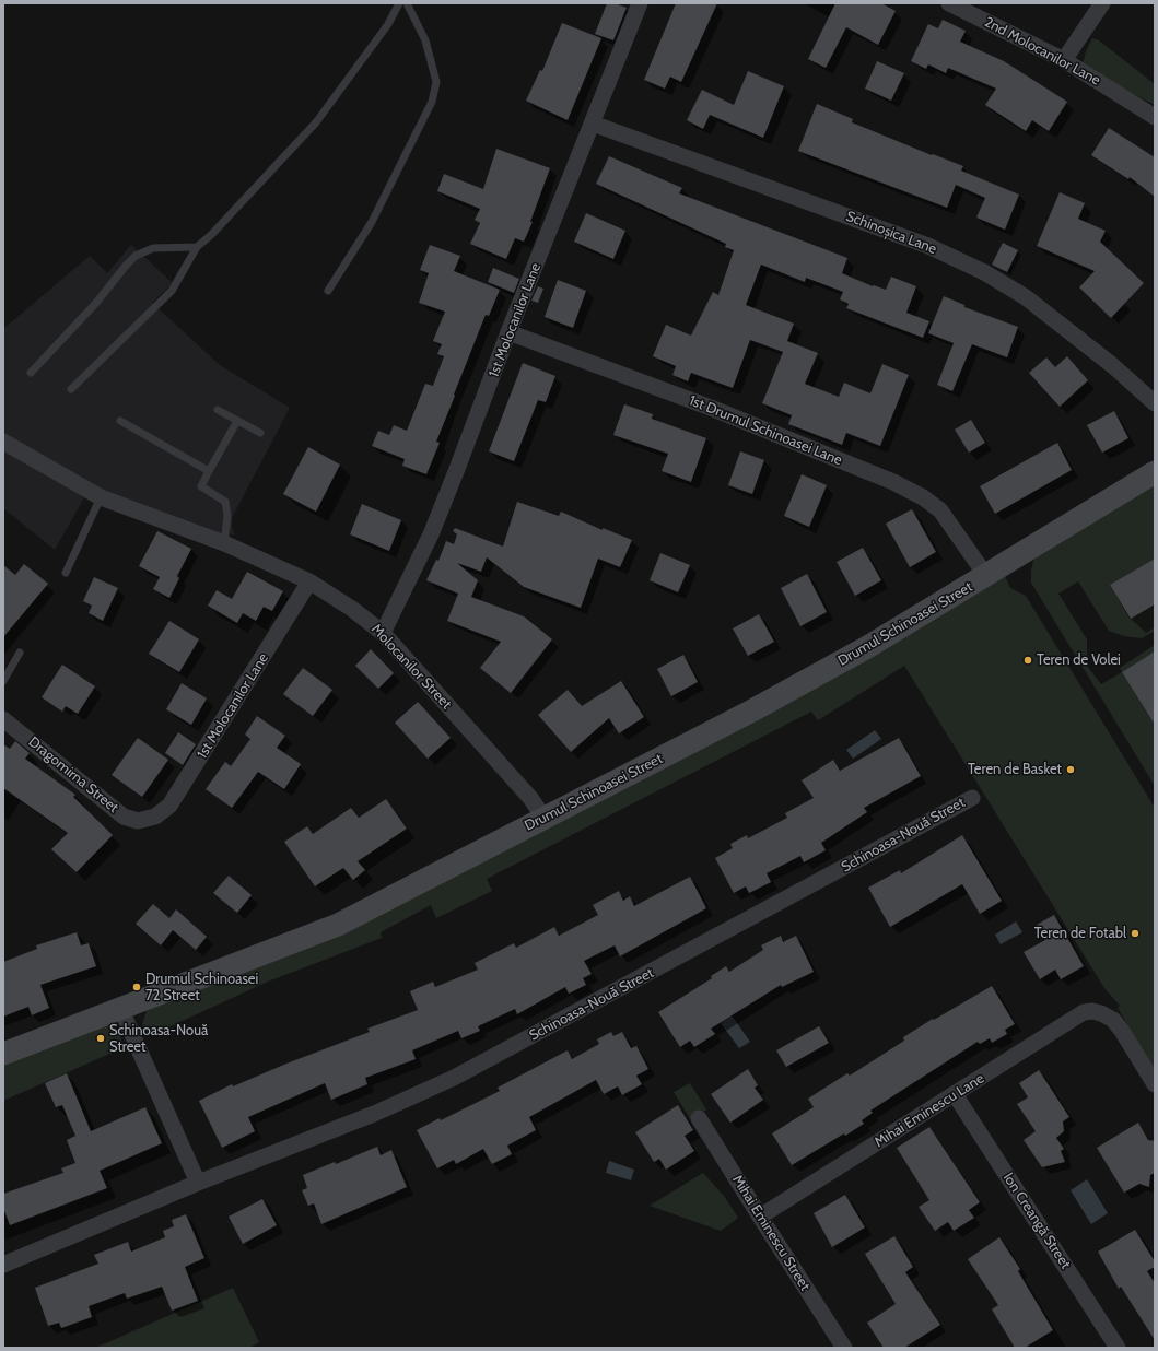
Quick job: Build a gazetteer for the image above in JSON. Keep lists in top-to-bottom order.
{
  "streets": {
    "street": [
      "2nd Molocanilor Lane",
      "Schinoșica Lane",
      "1st Molocanilor Lane",
      "1st Drumul Schinoasei Lane",
      "Drumul Schinoasei Street",
      "Molocanilor Street",
      "Dragomirna Street",
      "Schinoasa-Nouă Street",
      "Mihai Eminescu Lane",
      "Ion Creangă Street",
      "Mihai Eminescu Street"
    ]
  },
  "crossings": [
    ["Schinoșica Lane", "1st Molocanilor Lane"],
    ["1st Molocanilor Lane", "1st Drumul Schinoasei Lane"],
    ["1st Molocanilor Lane", "Molocanilor Street"],
    ["1st Molocanilor Lane", "Dragomirna Street"],
    ["1st Drumul Schinoasei Lane", "Drumul Schinoasei Street"],
    ["Drumul Schinoasei Street", "Molocanilor Street"],
    ["Mihai Eminescu Lane", "Ion Creangă Street"],
    ["Mihai Eminescu Lane", "Mihai Eminescu Street"]
  ],
  "places": [
    "Teren de Volei",
    "Teren de Basket",
    "Teren de Fotabl",
    "Drumul Schinoasei 72 Street",
    "Schinoasa-Nouă Street"
  ]
}
